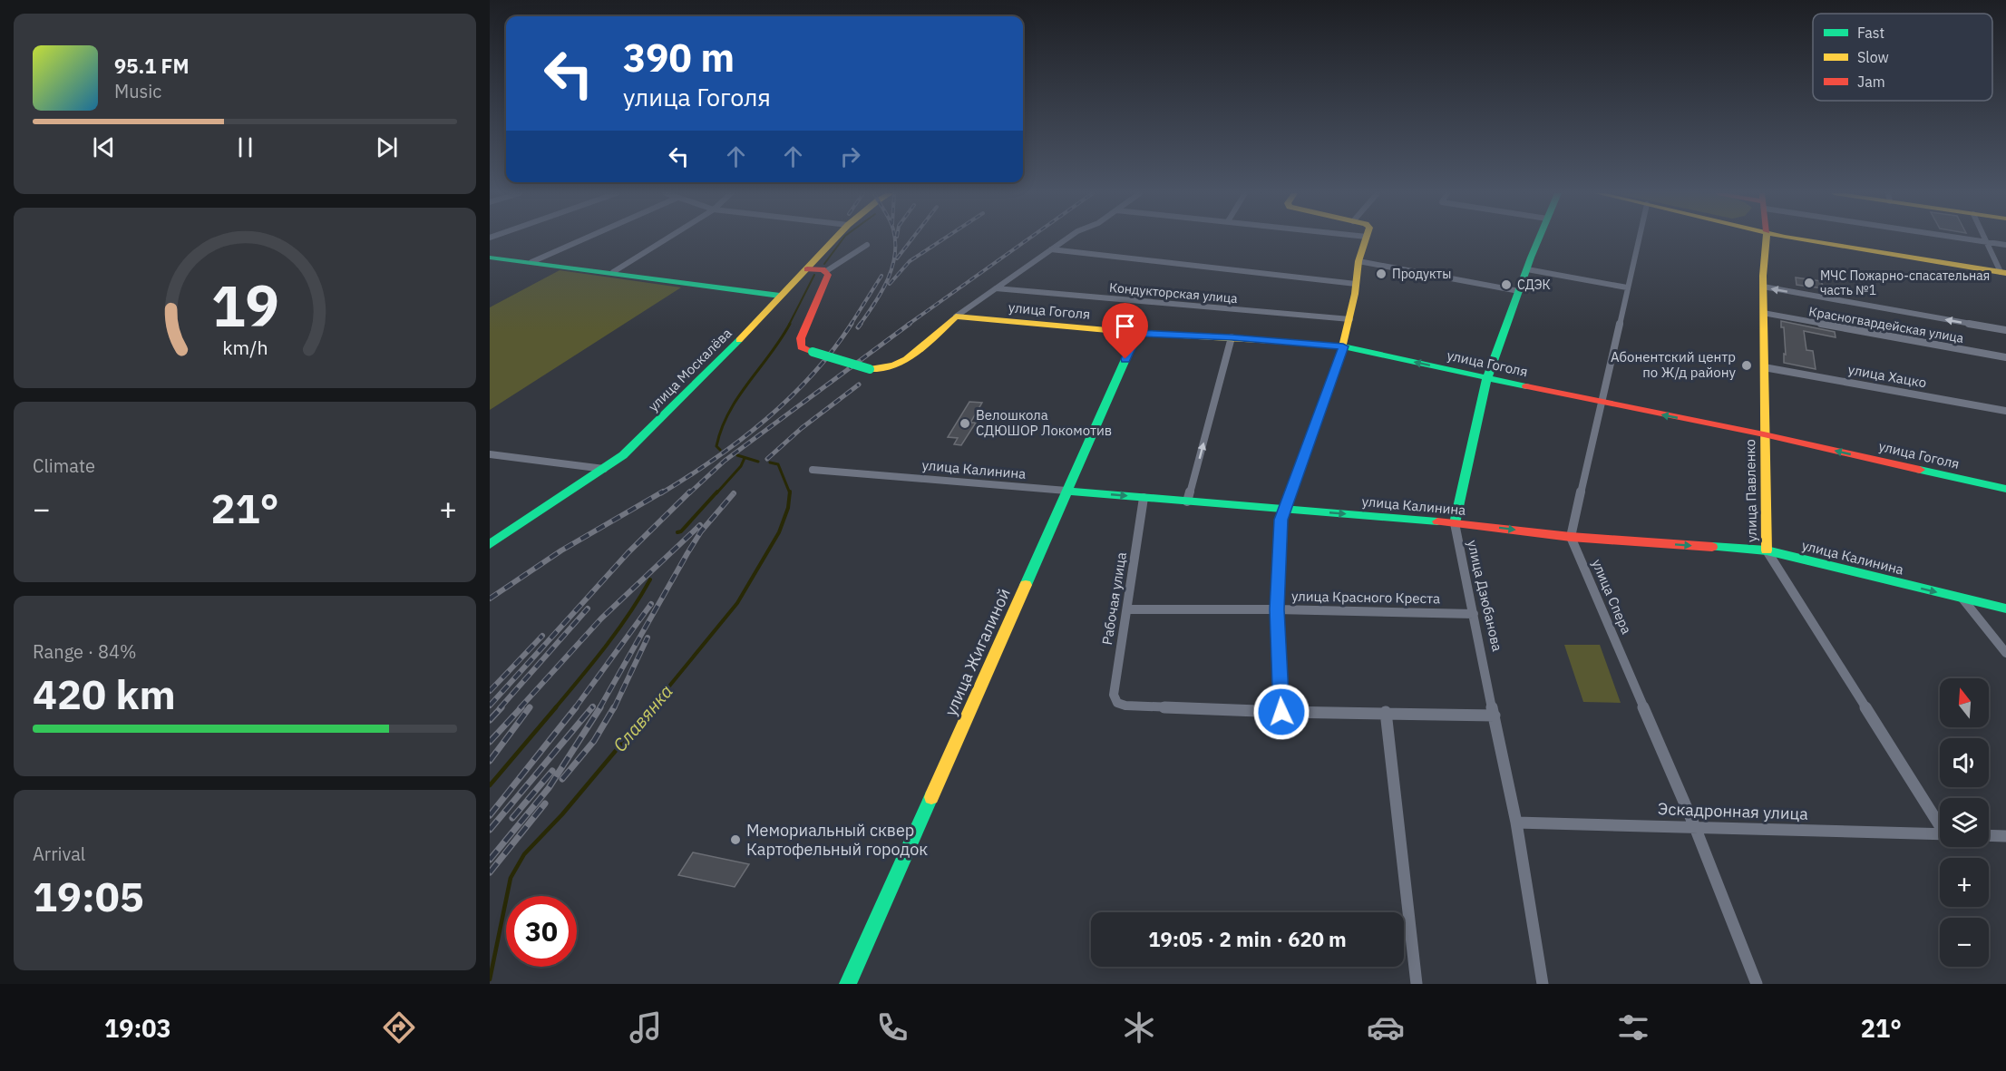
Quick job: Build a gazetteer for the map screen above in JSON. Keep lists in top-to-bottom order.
{
  "streets": {
    "main road": [
      "улица Гоголя",
      "улица Москалёва",
      "улица Калинина",
      "улица Павленко",
      "улица Дзюбанова",
      "улица Жигалиной"
    ],
    "street": [
      "Кондукторская улица",
      "Красногвардейская улица",
      "улица Хацко",
      "улица Спера",
      "улица Красного Креста",
      "Рабочая улица",
      "Эскадронная улица"
    ]
  },
  "crossings": [
    ["улица Гоголя", "улица Павленко"],
    ["улица Гоголя", "улица Дзюбанова"],
    ["улица Гоголя", "улица Жигалиной"],
    ["Красногвардейская улица", "улица Павленко"],
    ["улица Хацко", "улица Павленко"],
    ["улица Калинина", "улица Павленко"],
    ["улица Калинина", "улица Дзюбанова"],
    ["улица Калинина", "улица Спера"],
    ["улица Калинина", "Рабочая улица"],
    ["улица Калинина", "улица Жигалиной"],
    ["улица Дзюбанова", "улица Красного Креста"],
    ["улица Дзюбанова", "Эскадронная улица"],
    ["улица Спера", "Эскадронная улица"],
    ["улица Красного Креста", "Рабочая улица"]
  ],
  "one_way": ["улица Гоголя", "улица Калинина"],
  "water": ["Славянка"],
  "places": [
    "Продукты",
    "МЧС Пожарно-спасательная часть №1",
    "СДЭК",
    "Абонентский центр по Ж/д району",
    "Велошкола СДЮШОР Локомотив",
    "Мемориальный сквер Картофельный городок"
  ],
  "legend": ["Fast", "Slow", "Jam"],
  "north": "top",
  "page": {
    "turn": ["390 m", "улица Гоголя"],
    "song": ["95.1 FM", "Music"],
    "tile": [
      "Climate",
      ["Range · 84%", "420 km"],
      ["Arrival", "19:05"]
    ],
    "heat": ["−", "21°", "+"],
    "map_buttons": ["+", "−"],
    "limit": "30",
    "trip": "19:05 · 2 min · 620 m",
    "tabs": ["19:03", "21°"],
    "gauge": ["19", "km/h"]
  }
}
